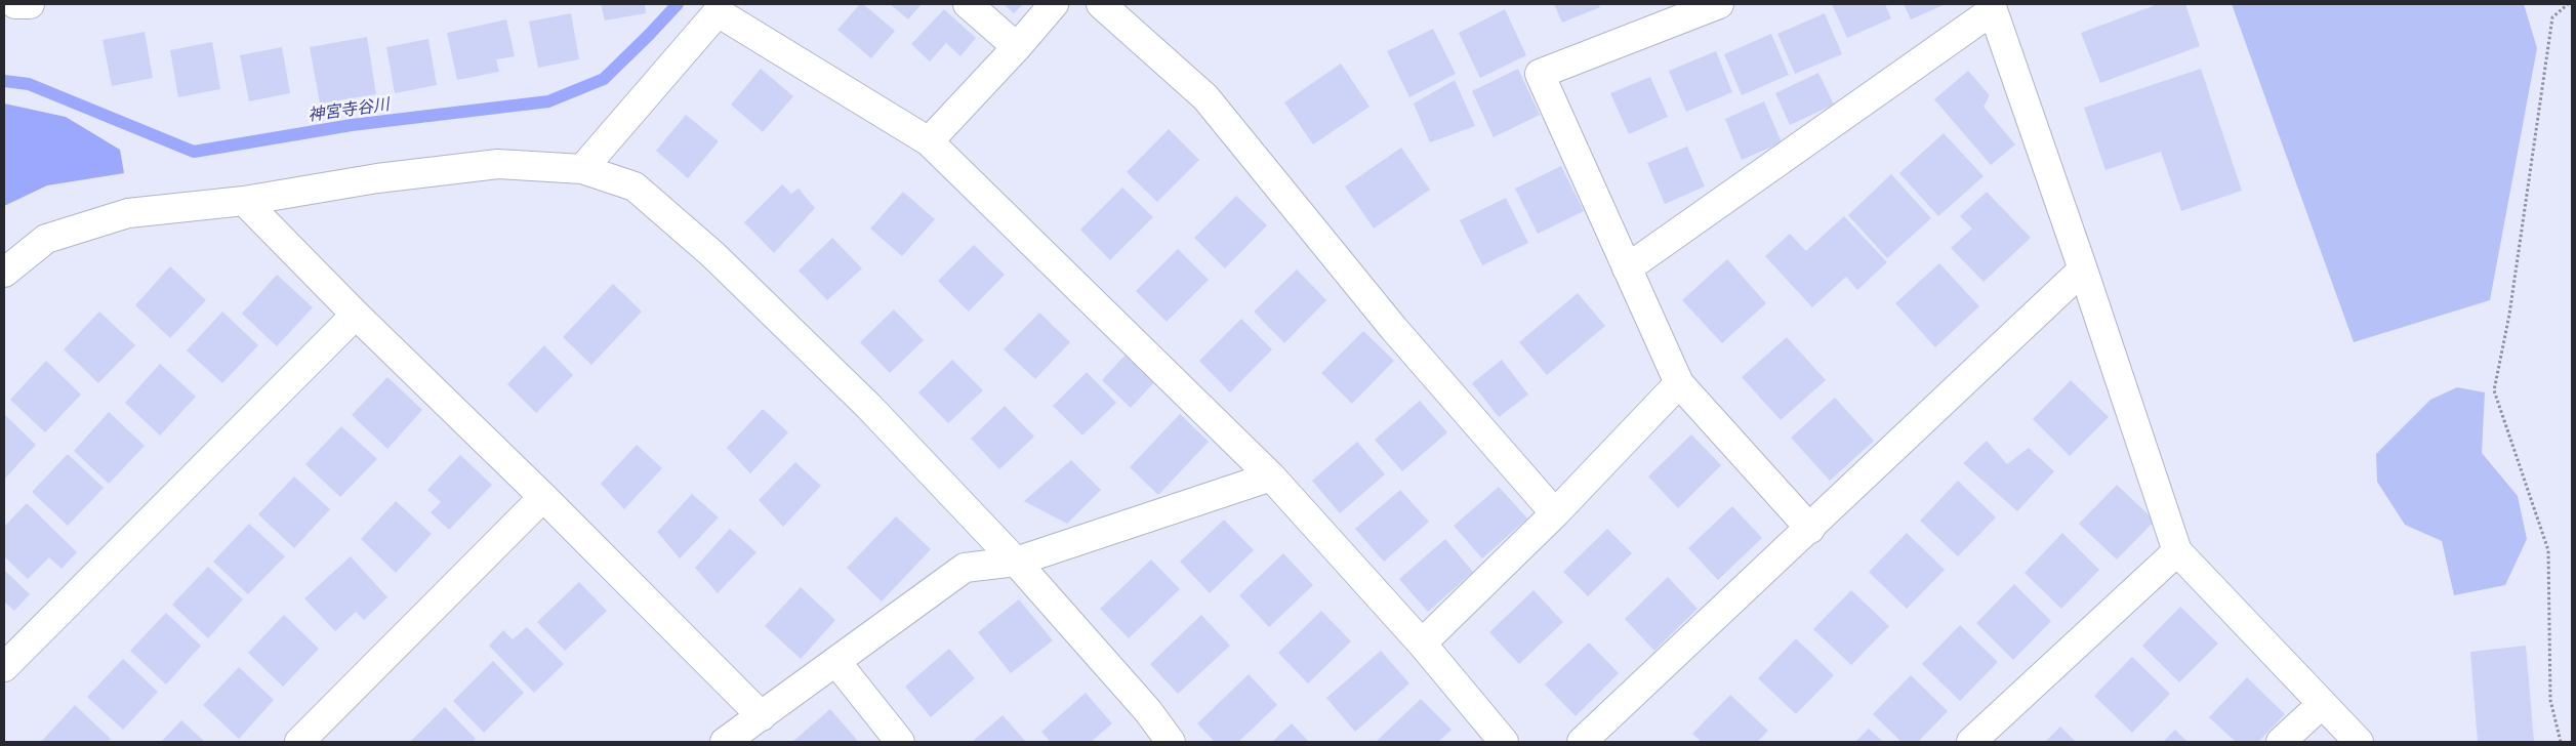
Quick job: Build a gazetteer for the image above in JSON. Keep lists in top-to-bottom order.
{
  "water": ["神宮寺谷川"]
}
